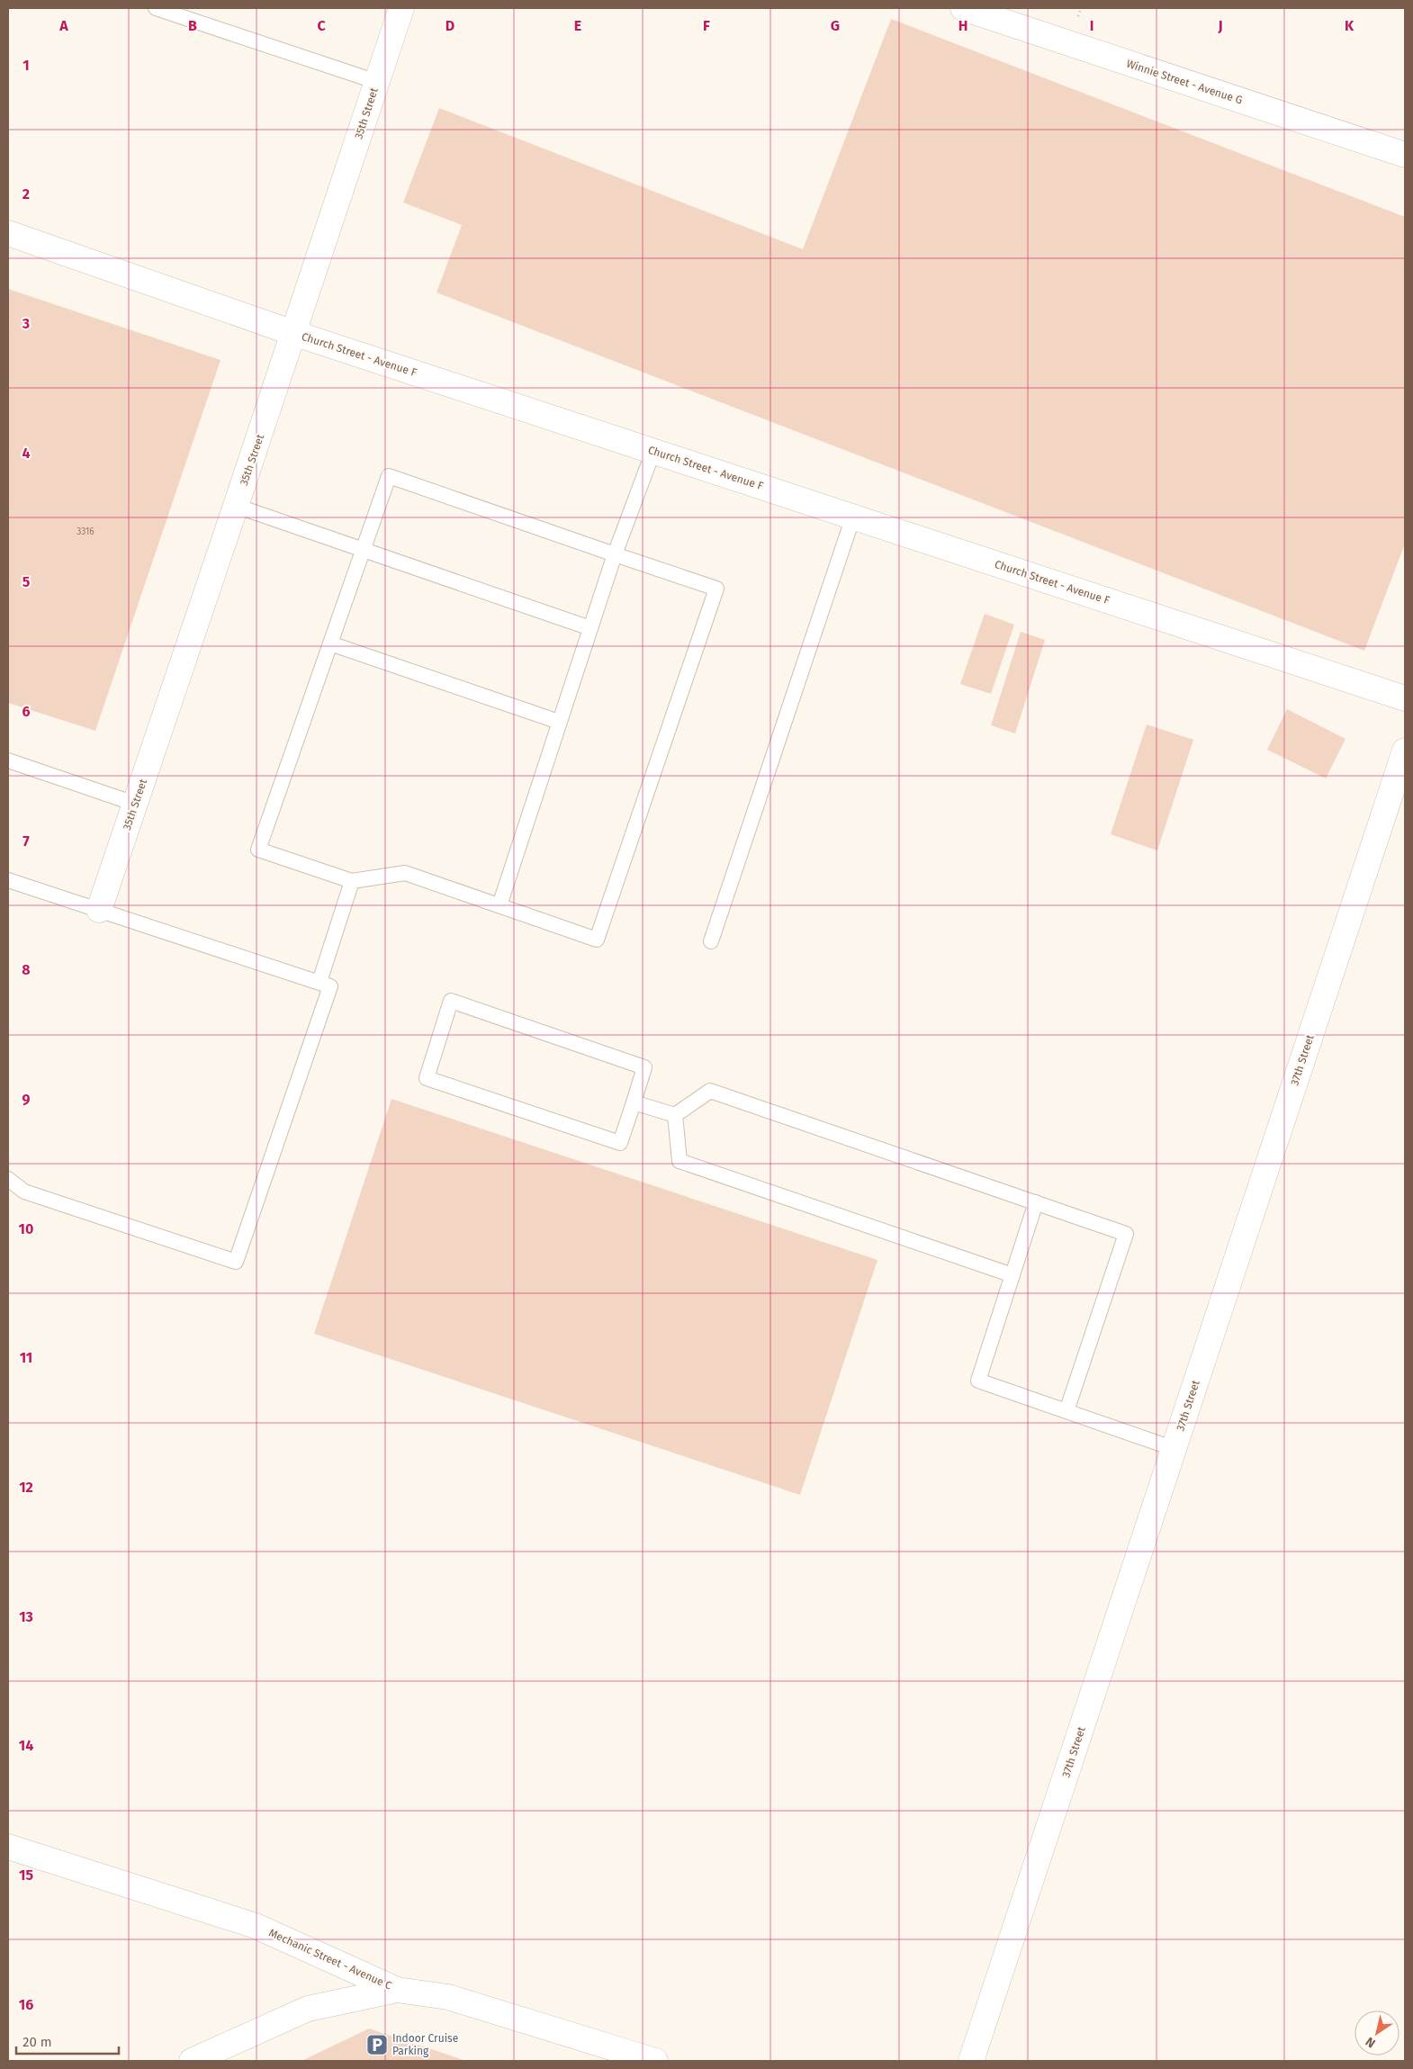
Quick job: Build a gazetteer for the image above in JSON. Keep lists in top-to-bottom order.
{
  "streets": {
    "street": [
      "Winnie Street - Avenue G",
      "35th Street",
      "Church Street - Avenue F",
      "37th Street",
      "Mechanic Street - Avenue C"
    ]
  },
  "crossings": [
    ["35th Street", "Church Street - Avenue F"]
  ],
  "places": {
    "parking": ["Indoor Cruise Parking"]
  },
  "house_numbers": ["3316"],
  "scale_bar": "20 m",
  "north": "bottom left",
  "grid": {
    "columns": [
      "A",
      "B",
      "C",
      "D",
      "E",
      "F",
      "G",
      "H",
      "I",
      "J",
      "K"
    ],
    "rows": [
      "1",
      "2",
      "3",
      "4",
      "5",
      "6",
      "7",
      "8",
      "9",
      "10",
      "11",
      "12",
      "13",
      "14",
      "15",
      "16"
    ]
  }
}
